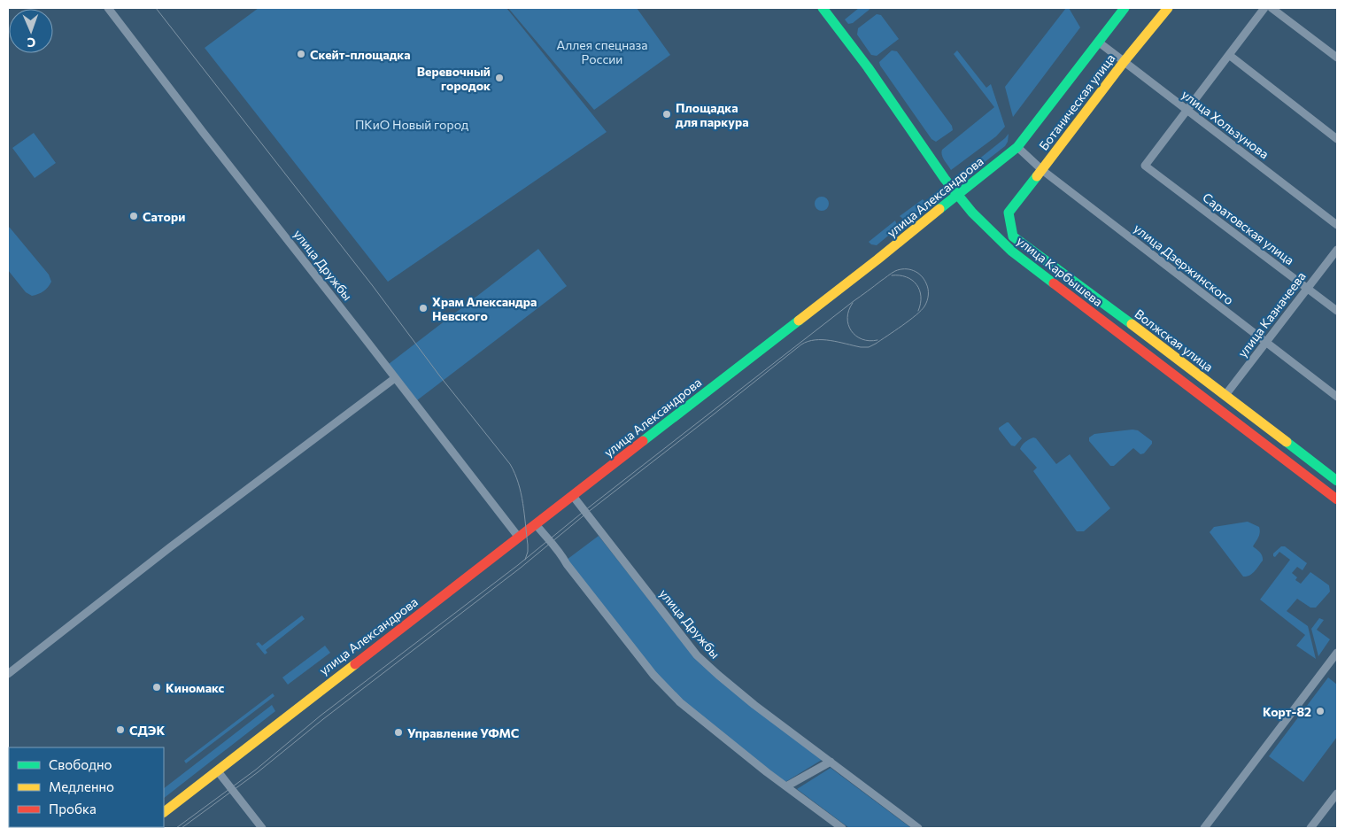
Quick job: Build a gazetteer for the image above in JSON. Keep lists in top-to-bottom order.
{
  "streets": {
    "street": [
      "Ботаническая улица",
      "улица Хользунова",
      "улица Александрова",
      "Саратовская улица",
      "улица Дзержинского",
      "улица Дружбы",
      "улица Карбышева",
      "улица Казначеева",
      "Волжская улица"
    ]
  },
  "crossings": [
    ["Ботаническая улица", "улица Хользунова"],
    ["Ботаническая улица", "улица Дзержинского"],
    ["Ботаническая улица", "Волжская улица"],
    ["улица Хользунова", "улица Александрова"],
    ["улица Хользунова", "Саратовская улица"],
    ["улица Александрова", "улица Дзержинского"],
    ["улица Александрова", "улица Дружбы"],
    ["улица Александрова", "улица Карбышева"],
    ["Саратовская улица", "улица Казначеева"],
    ["улица Дзержинского", "улица Казначеева"],
    ["улица Казначеева", "Волжская улица"]
  ],
  "parks": ["Аллея спецназа России", "ПКиО Новый город"],
  "places": [
    "Скейт-площадка",
    "Веревочный городок",
    "Площадка для паркура",
    "Сатори",
    "Храм Александра Невского",
    "Киномакс",
    "Корт-82",
    "СДЭК",
    "Управление УФМС"
  ],
  "legend": ["Свободно", "Медленно", "Пробка"],
  "north": "bottom"
}
